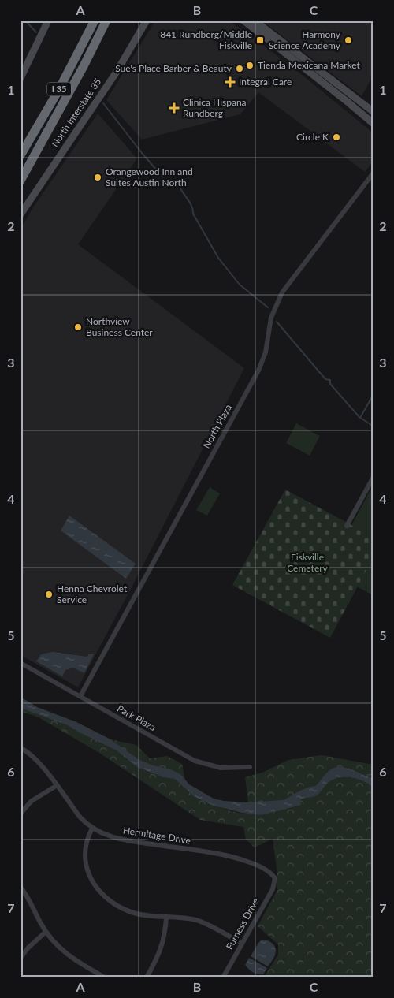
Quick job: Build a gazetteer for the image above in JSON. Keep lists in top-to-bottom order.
{
  "streets": {
    "highway": ["I 35"],
    "main road": ["North Interstate 35"],
    "street": [
      "North Plaza",
      "Park Plaza",
      "Hermitage Drive",
      "Furness Drive"
    ]
  },
  "crossings": [
    ["North Plaza", "Park Plaza"],
    ["Hermitage Drive", "Furness Drive"]
  ],
  "parks": ["Fiskville Cemetery"],
  "places": {
    "transit": ["841 Rundberg/Middle Fiskville"],
    "other": [
      "Harmony Science Academy",
      "Tienda Mexicana Market",
      "Sue's Place Barber & Beauty",
      "Circle K",
      "Orangewood Inn and Suites Austin North",
      "Northview Business Center",
      "Henna Chevrolet Service"
    ],
    "health": ["Integral Care", "Clinica Hispana Rundberg"]
  },
  "grid": {
    "columns": ["A", "B", "C"],
    "rows": [
      "1",
      "2",
      "3",
      "4",
      "5",
      "6",
      "7"
    ]
  }
}
